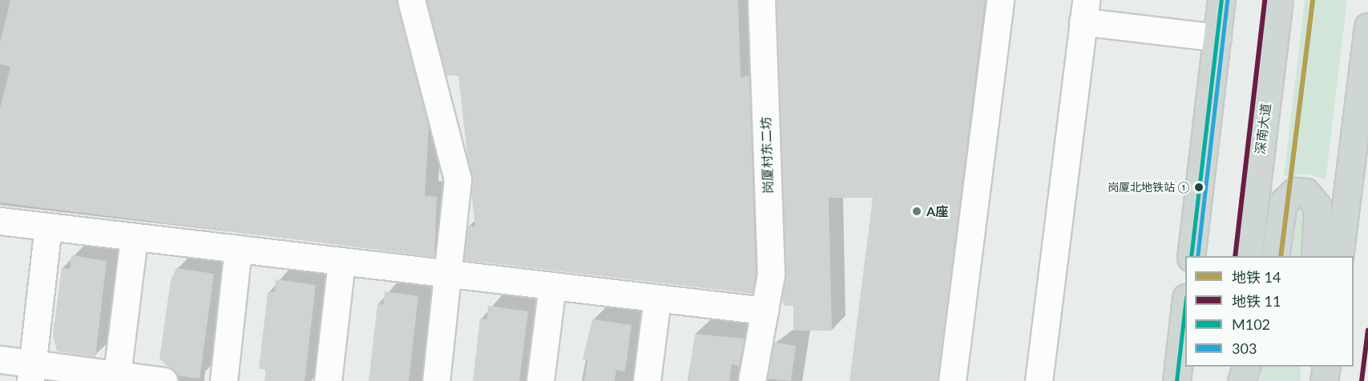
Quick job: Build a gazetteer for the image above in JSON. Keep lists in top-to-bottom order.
{
  "streets": {
    "main road": ["深南大道"],
    "street": ["岗厦村东二坊"]
  },
  "places": ["岗厦北地铁站 ①", "A座"],
  "lines": [
    "metro line 14",
    "metro line 11",
    "transit line M102",
    "transit line 303"
  ],
  "legend": [
    "地铁 14",
    "地铁 11",
    "M102",
    "303"
  ]
}
